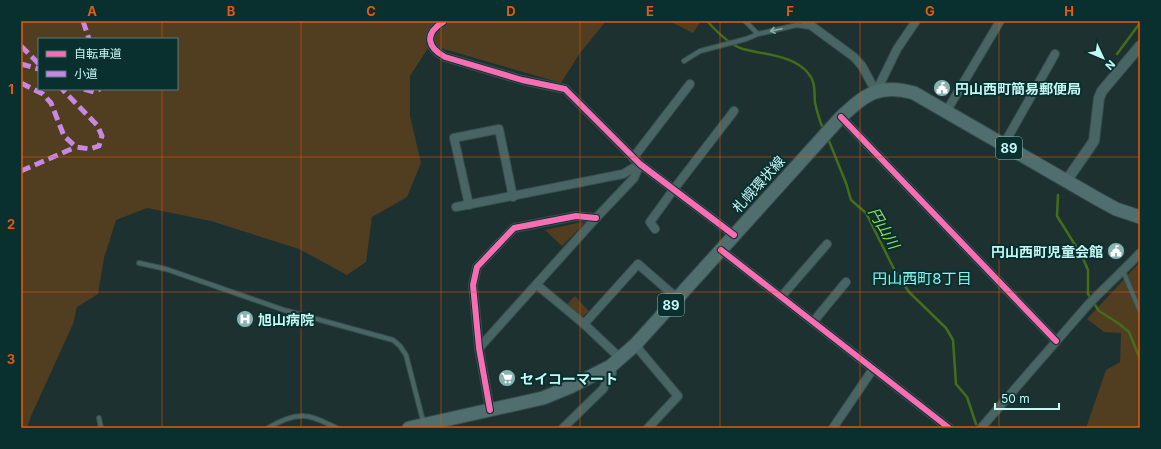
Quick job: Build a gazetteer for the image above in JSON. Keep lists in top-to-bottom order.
{
  "streets": {
    "main road": ["89", "札幌環状線"]
  },
  "districts": ["円山西町8丁目"],
  "water": ["円山川"],
  "places": {
    "public building": ["円山西町簡易郵便局", "円山西町児童会館"],
    "hospital": ["旭山病院"],
    "supermarket": ["セイコーマート"]
  },
  "legend": ["自転車道", "小道"],
  "scale_bar": "50 m",
  "north": "bottom right",
  "grid": {
    "columns": [
      "A",
      "B",
      "C",
      "D",
      "E",
      "F",
      "G",
      "H"
    ],
    "rows": ["1", "2", "3"]
  }
}
